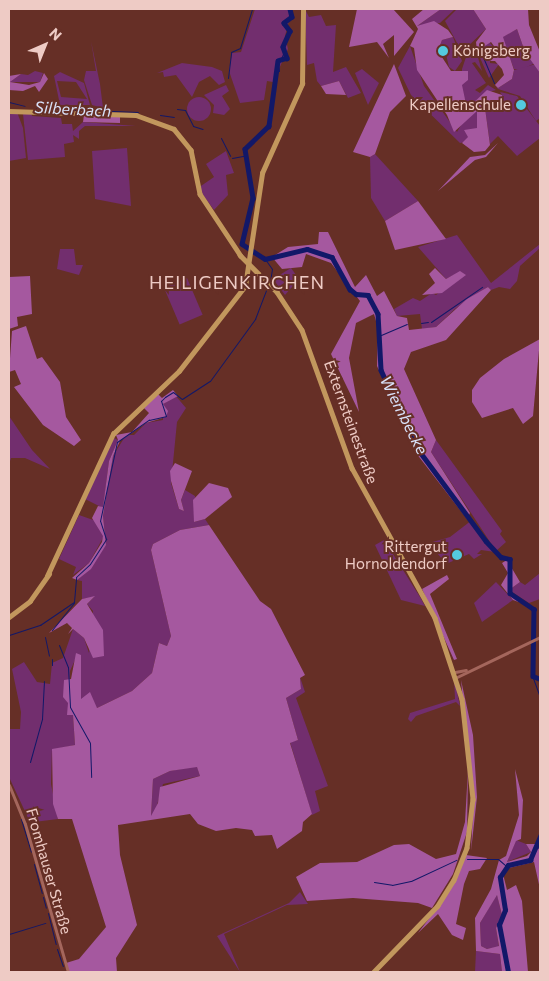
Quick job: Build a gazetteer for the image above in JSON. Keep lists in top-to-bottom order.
{
  "streets": {
    "main road": ["Externsteinestraße"],
    "street": ["Fromhauser Straße"]
  },
  "districts": ["HEILIGENKIRCHEN"],
  "water": ["Silberbach", "Wiembecke"],
  "places": ["Königsberg", "Kapellenschule", "Rittergut Hornoldendorf"],
  "north": "top right"
}
